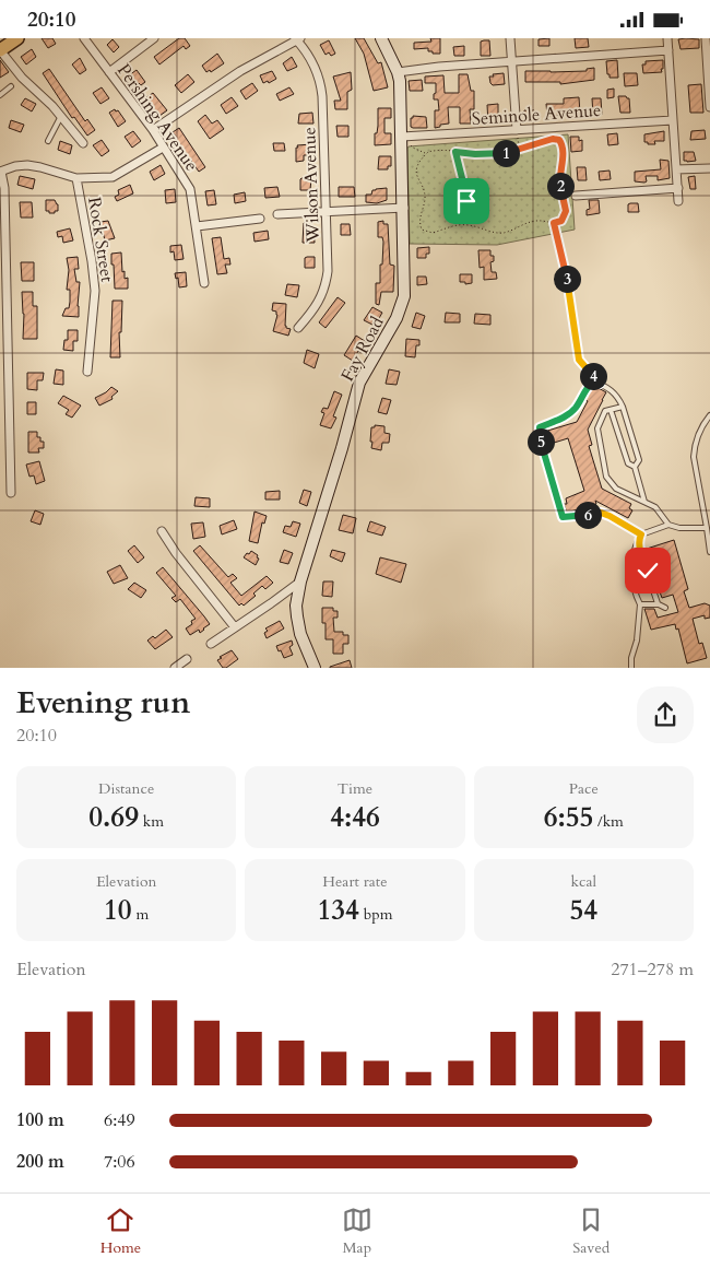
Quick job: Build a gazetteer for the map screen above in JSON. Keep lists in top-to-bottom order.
{
  "streets": {
    "street": [
      "Seminole Avenue",
      "Pershing Avenue",
      "Wilson Avenue",
      "Rock Street",
      "Fay Road"
    ]
  },
  "crossings": [
    ["Seminole Avenue", "Fay Road"]
  ],
  "page": {
    "status": "20:10",
    "pins": [
      "1",
      "2",
      "3",
      "4",
      "5",
      "6"
    ],
    "heading": ["Evening run", "20:10"],
    "stats": [
      ["Distance", "0.69 km"],
      ["Time", "4:46"],
      ["Pace", "6:55 /km"],
      ["Elevation", "10 m"],
      ["Heart rate", "134 bpm"],
      ["kcal", "54"]
    ],
    "chart": ["Elevation", "271–278 m"],
    "list": [
      {
        "name": "100 m",
        "note": "6:49"
      },
      {
        "name": "200 m",
        "note": "7:06"
      }
    ],
    "tabs": ["Home", "Map", "Saved"]
  }
}
